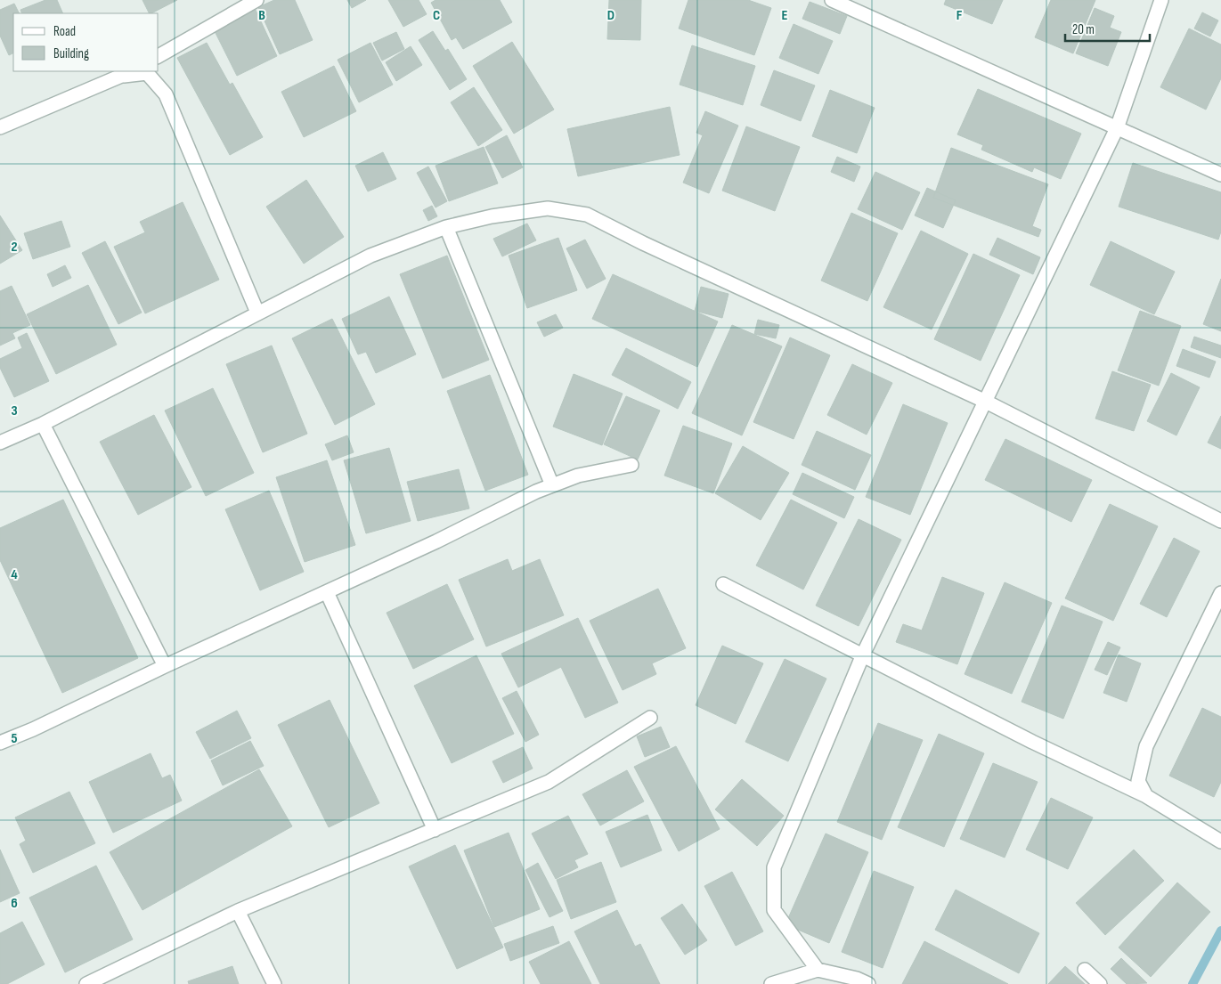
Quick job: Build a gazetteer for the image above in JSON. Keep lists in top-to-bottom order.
{
  "legend": ["Road", "Building"],
  "scale_bar": "20 m",
  "grid": {
    "columns": [
      "B",
      "C",
      "D",
      "E",
      "F"
    ],
    "rows": [
      "2",
      "3",
      "4",
      "5",
      "6"
    ]
  }
}
